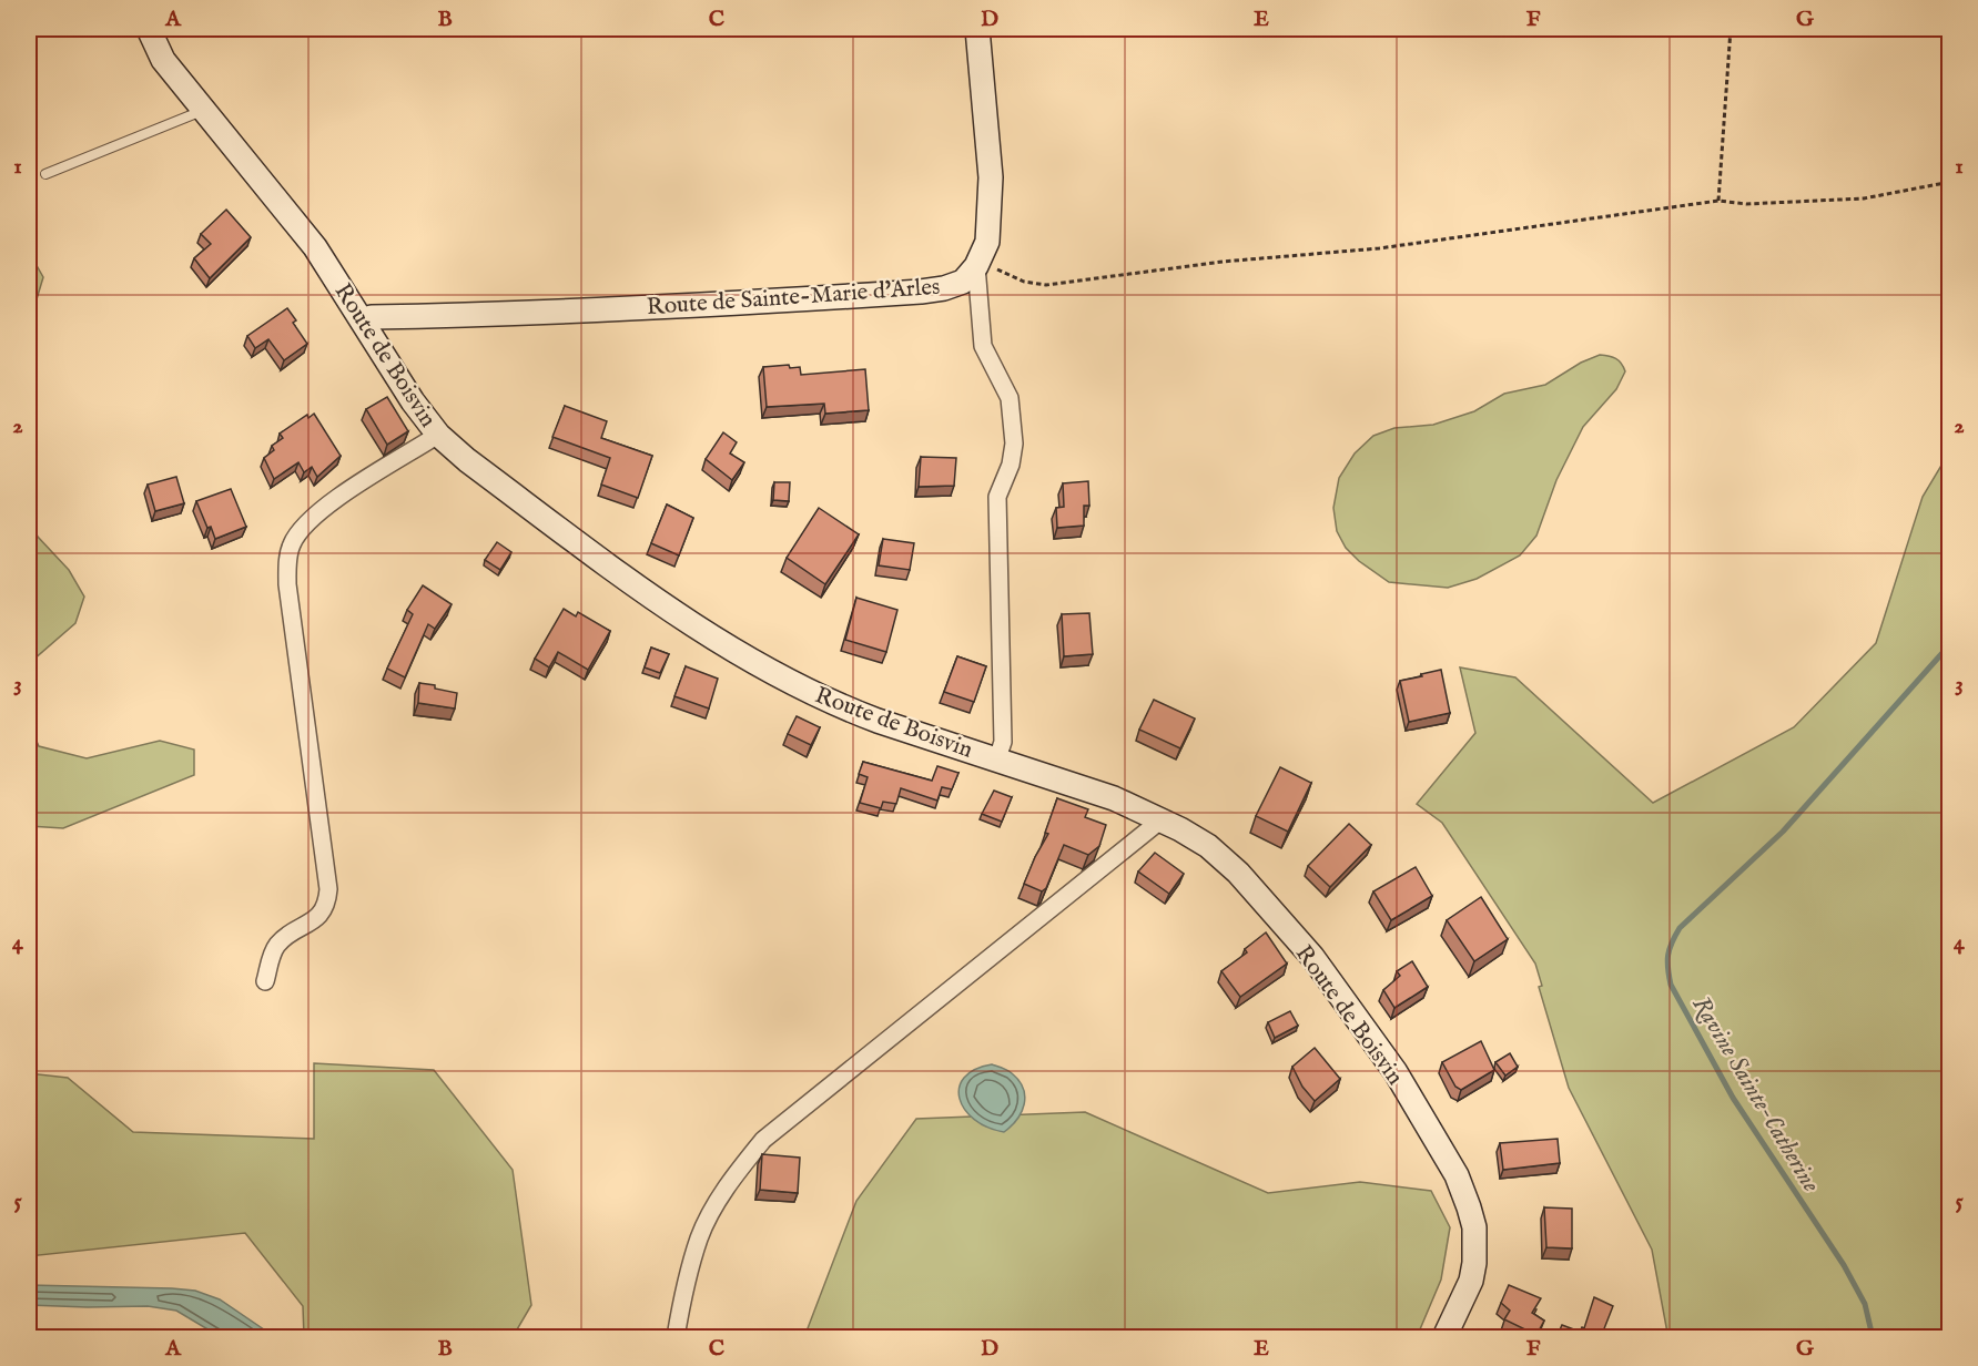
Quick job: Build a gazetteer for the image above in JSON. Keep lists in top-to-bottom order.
{
  "streets": {
    "main road": ["Route de Sainte-Marie d'Arles", "Route de Boisvin"]
  },
  "crossings": [
    ["Route de Sainte-Marie d'Arles", "Route de Boisvin"]
  ],
  "water": ["Ravine Sainte-Catherine"],
  "grid": {
    "columns": [
      "A",
      "B",
      "C",
      "D",
      "E",
      "F",
      "G"
    ],
    "rows": [
      "1",
      "2",
      "3",
      "4",
      "5"
    ]
  }
}
